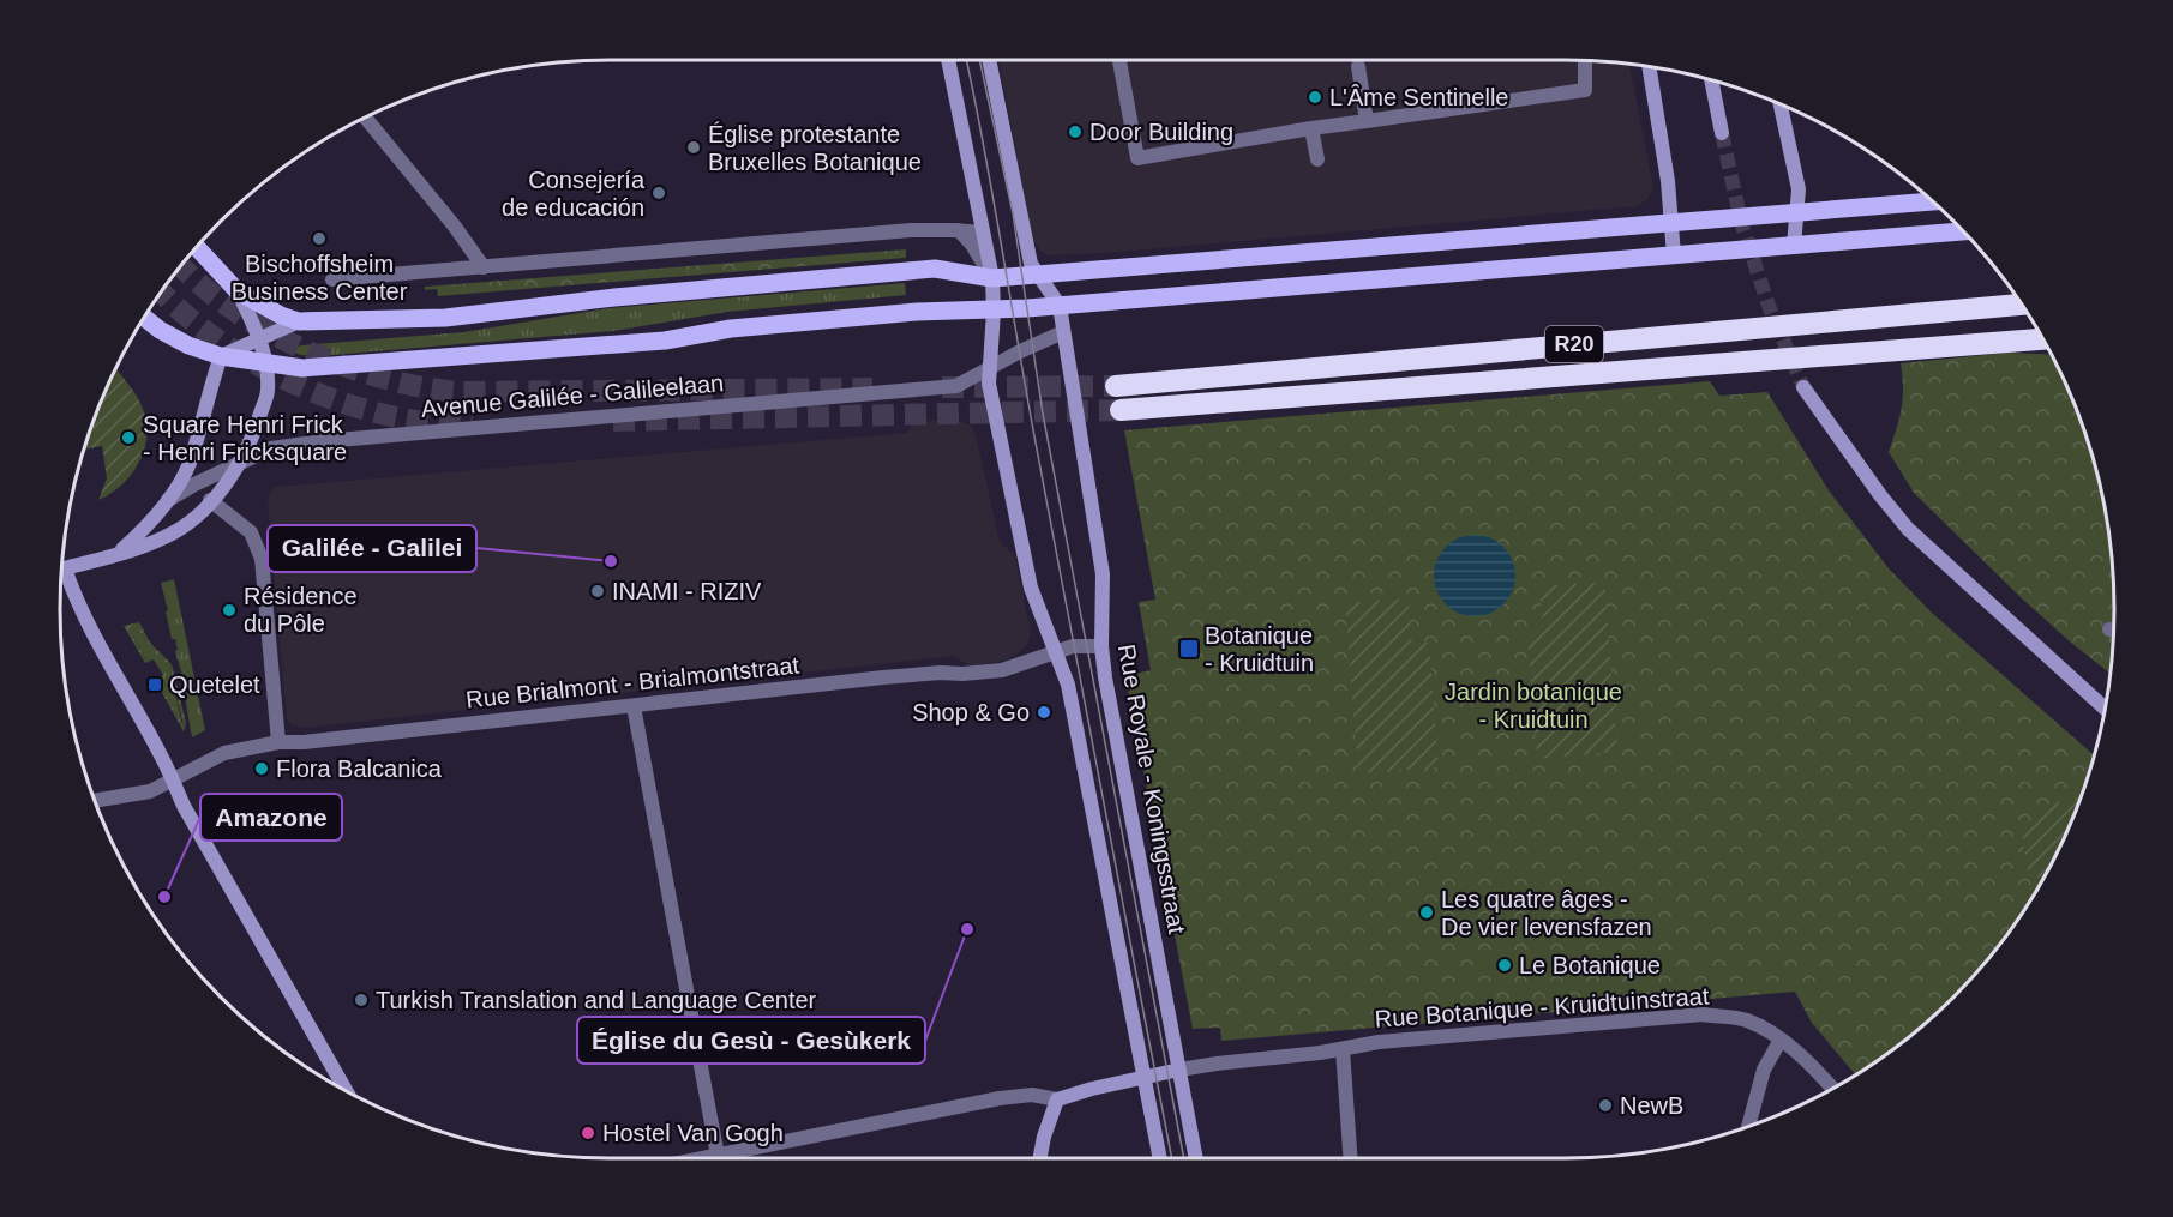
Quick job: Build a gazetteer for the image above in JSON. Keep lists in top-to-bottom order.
{
  "streets": {
    "highway": ["R20"],
    "street": [
      "Avenue Galilée - Galileelaan",
      "Rue Brialmont - Brialmontstraat",
      "Rue Royale - Koningsstraat",
      "Rue Botanique - Kruidtuinstraat"
    ]
  },
  "crossings": [
    ["Rue Brialmont - Brialmontstraat", "Rue Royale - Koningsstraat"],
    ["Rue Royale - Koningsstraat", "Rue Botanique - Kruidtuinstraat"]
  ],
  "parks": ["Jardin botanique - Kruidtuin"],
  "places": {
    "other": [
      "L'Âme Sentinelle",
      "Door Building",
      "Église protestante Bruxelles Botanique",
      "Consejería de educación",
      "Bischoffsheim Business Center",
      "Square Henri Frick - Henri Fricksquare",
      "Galilée - Galilei",
      "INAMI - RIZIV",
      "Résidence du Pôle",
      "Shop & Go",
      "Flora Balcanica",
      "Amazone",
      "Les quatre âges - De vier levensfazen",
      "Église du Gesù - Gesùkerk",
      "Le Botanique",
      "Turkish Translation and Language Center",
      "NewB",
      "Hostel Van Gogh"
    ],
    "transit": ["Botanique - Kruidtuin", "Quetelet"]
  }
}
